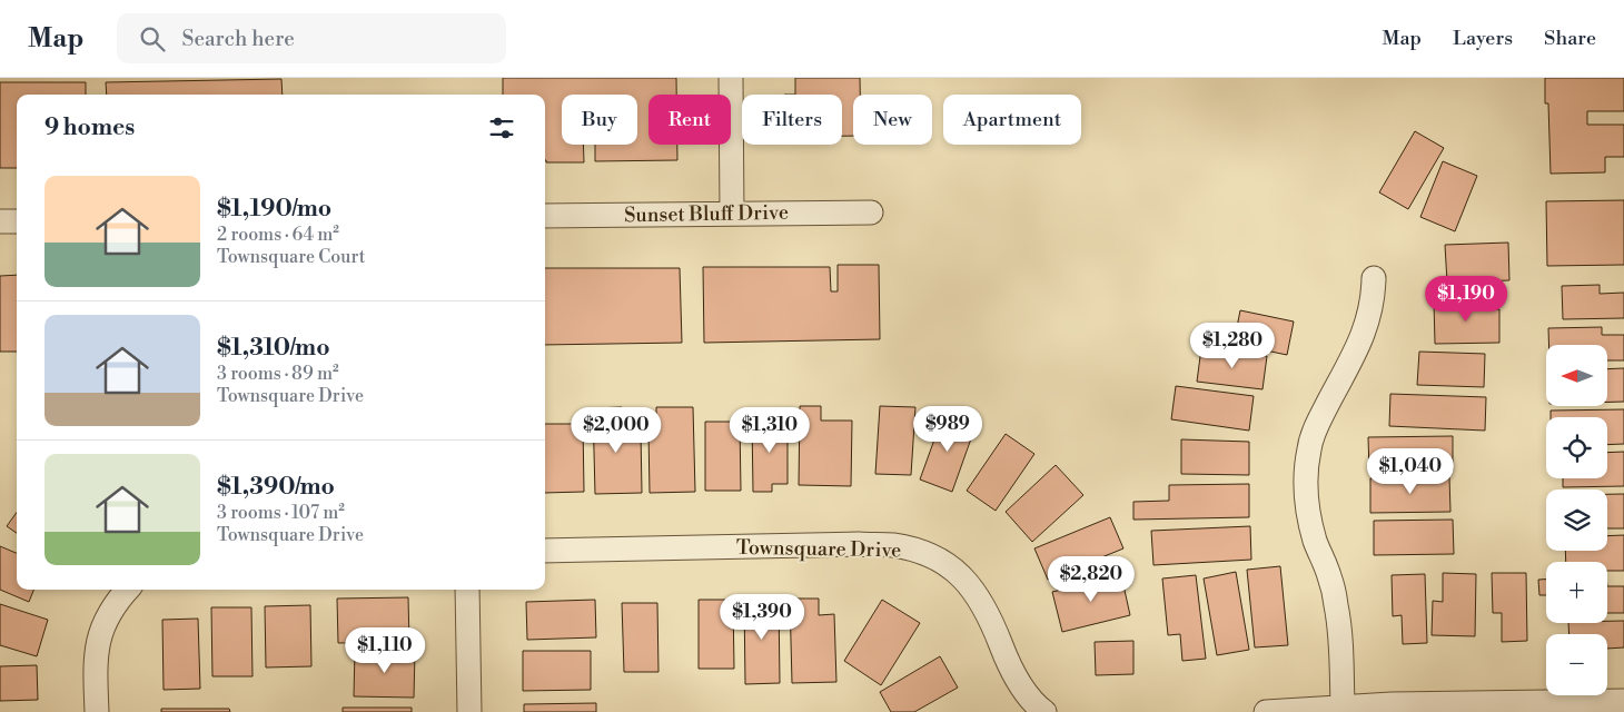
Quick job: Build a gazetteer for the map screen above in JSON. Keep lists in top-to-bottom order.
{
  "streets": {
    "street": ["Sunset Bluff Drive", "Townsquare Drive"]
  },
  "north": "left",
  "page": {
    "header": "Map",
    "search": "Search here",
    "nav": ["Map", "Layers", "Share"],
    "chip": [
      "Buy",
      "Rent",
      "Filters",
      "New",
      "Apartment"
    ],
    "heading": "9 homes",
    "list": [
      {
        "name": "$1,190/mo",
        "note": "2 rooms · 64 m² · Townsquare Court"
      },
      {
        "name": "$1,310/mo",
        "note": "3 rooms · 89 m² · Townsquare Drive"
      },
      {
        "name": "$1,390/mo",
        "note": "3 rooms · 107 m² · Townsquare Drive"
      }
    ],
    "price": [
      "$1,190",
      "$1,280",
      "$989",
      "$2,000",
      "$1,310",
      "$1,040",
      "$2,820",
      "$1,390",
      "$1,110"
    ],
    "map_buttons": ["+", "−"]
  }
}
